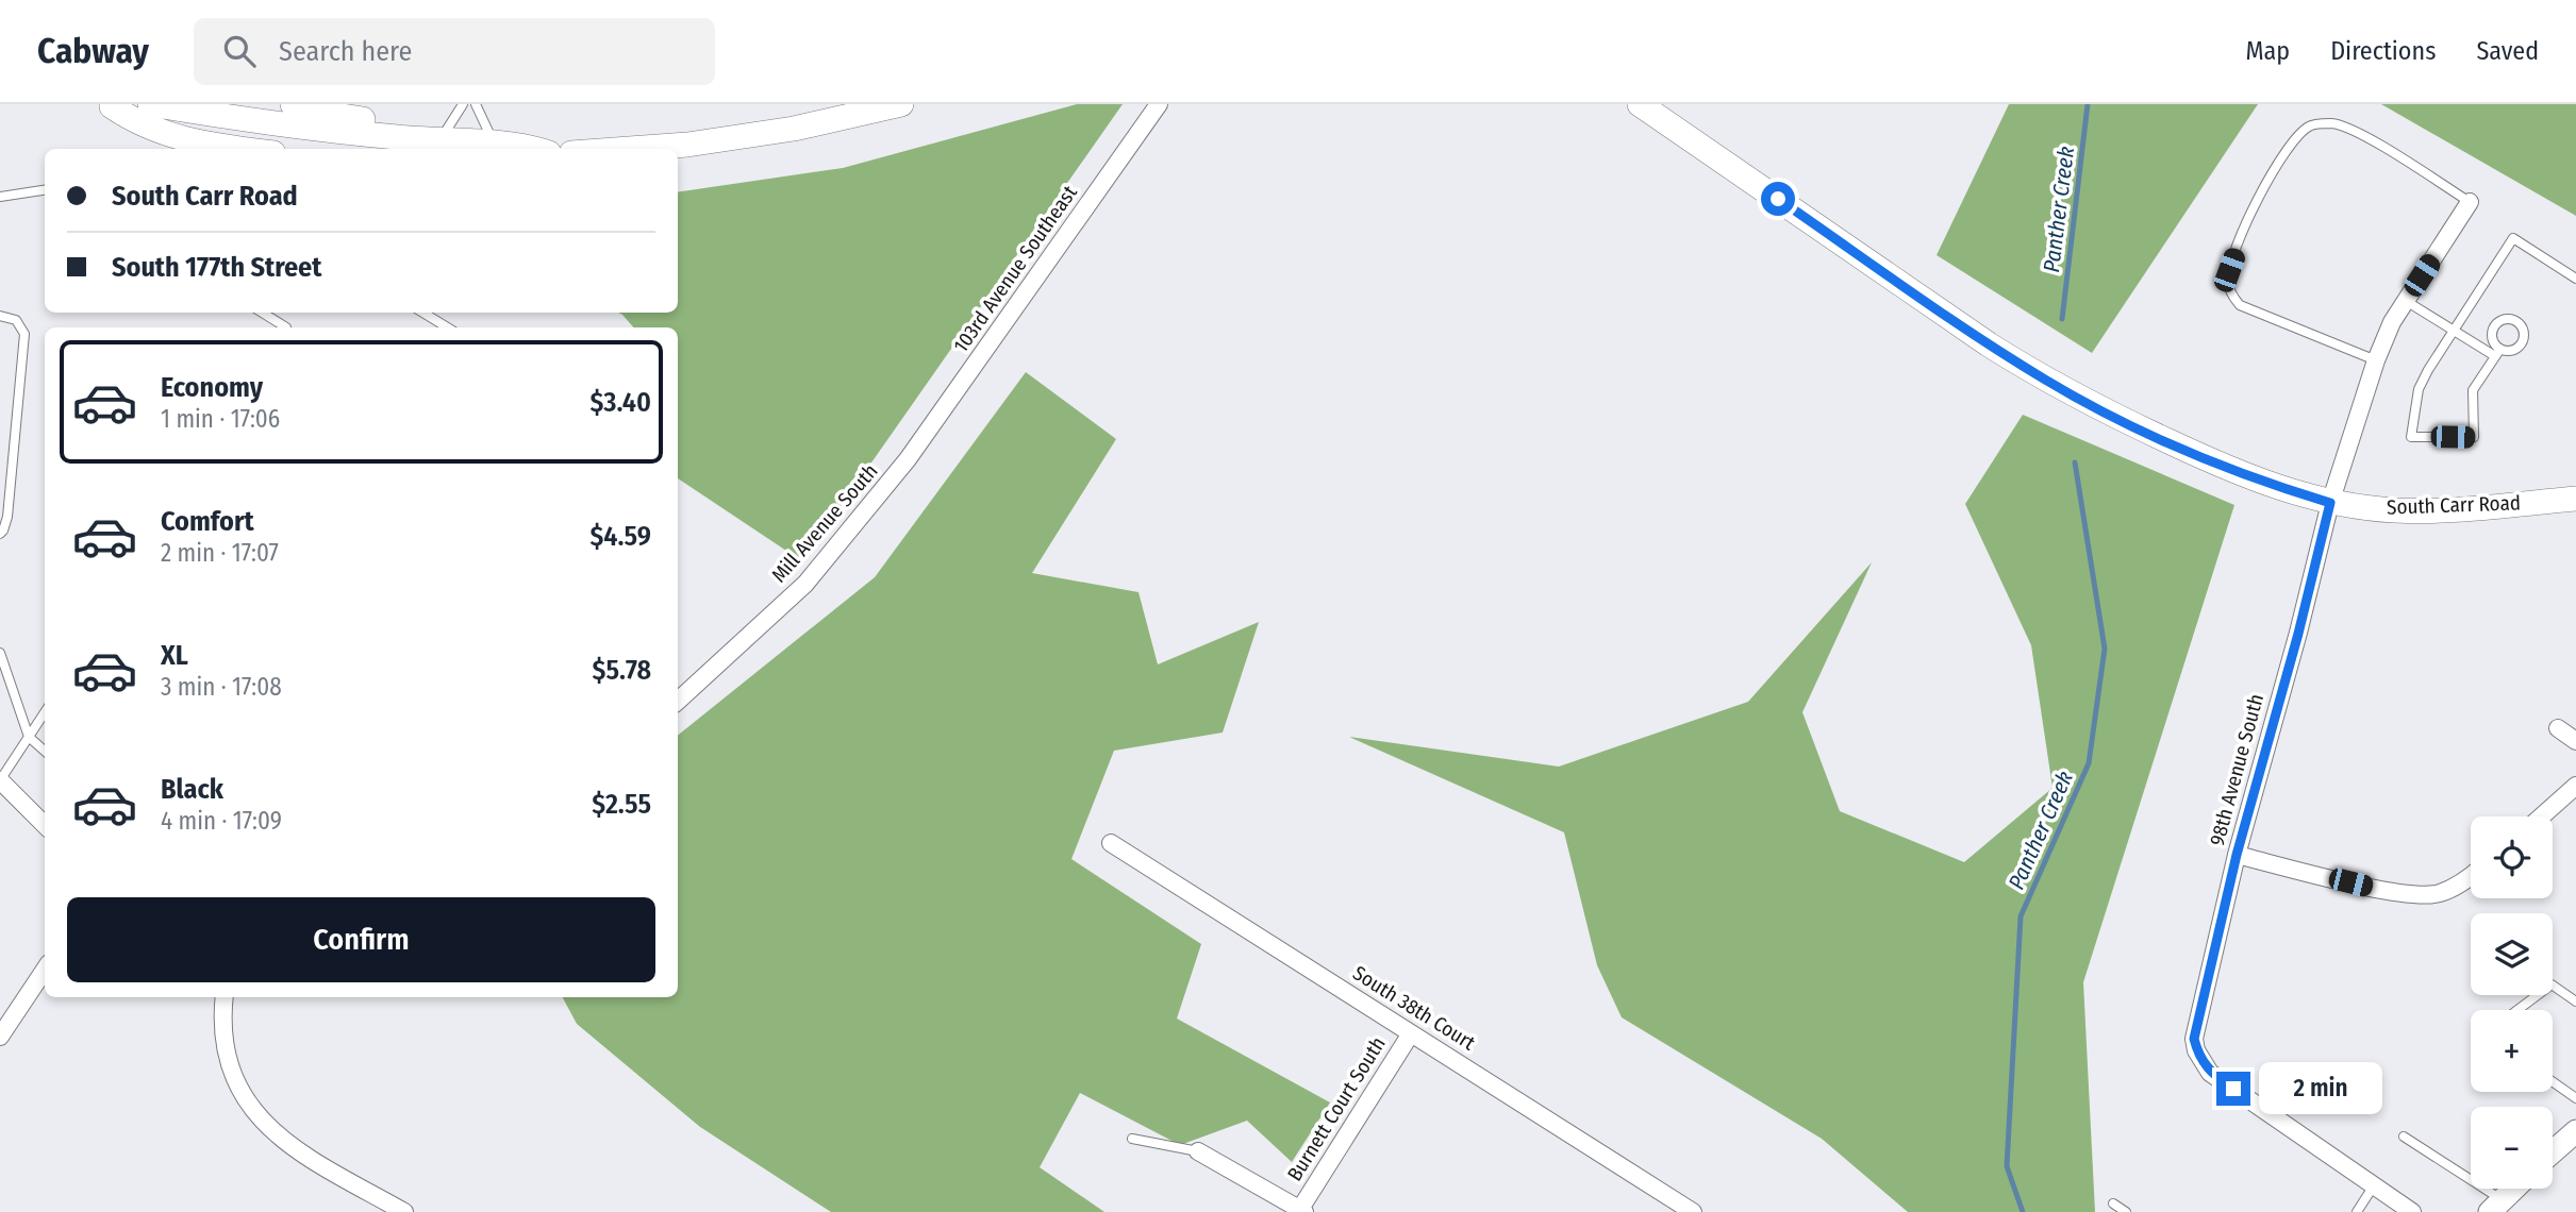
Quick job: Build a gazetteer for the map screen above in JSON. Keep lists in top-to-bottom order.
{
  "streets": {
    "main road": ["South Carr Road"],
    "street": [
      "103rd Avenue Southeast",
      "Mill Avenue South",
      "98th Avenue South",
      "South 38th Court",
      "Burnett Court South"
    ]
  },
  "crossings": [
    ["103rd Avenue Southeast", "Mill Avenue South"],
    ["South Carr Road", "98th Avenue South"],
    ["South 38th Court", "Burnett Court South"]
  ],
  "water": ["Panther Creek"],
  "page": {
    "header": "Cabway",
    "search": "Search here",
    "nav": ["Map", "Directions", "Saved"],
    "banner": ["South Carr Road", "South 177th Street"],
    "list": [
      {
        "name": "Economy",
        "note": "1 min · 17:06",
        "value": "$3.40"
      },
      {
        "name": "Comfort",
        "note": "2 min · 17:07",
        "value": "$4.59"
      },
      {
        "name": "XL",
        "note": "3 min · 17:08",
        "value": "$5.78"
      },
      {
        "name": "Black",
        "note": "4 min · 17:09",
        "value": "$2.55"
      }
    ],
    "map_buttons": ["+", "−"],
    "buttons": "Confirm",
    "bubble": "2 min"
  }
}
